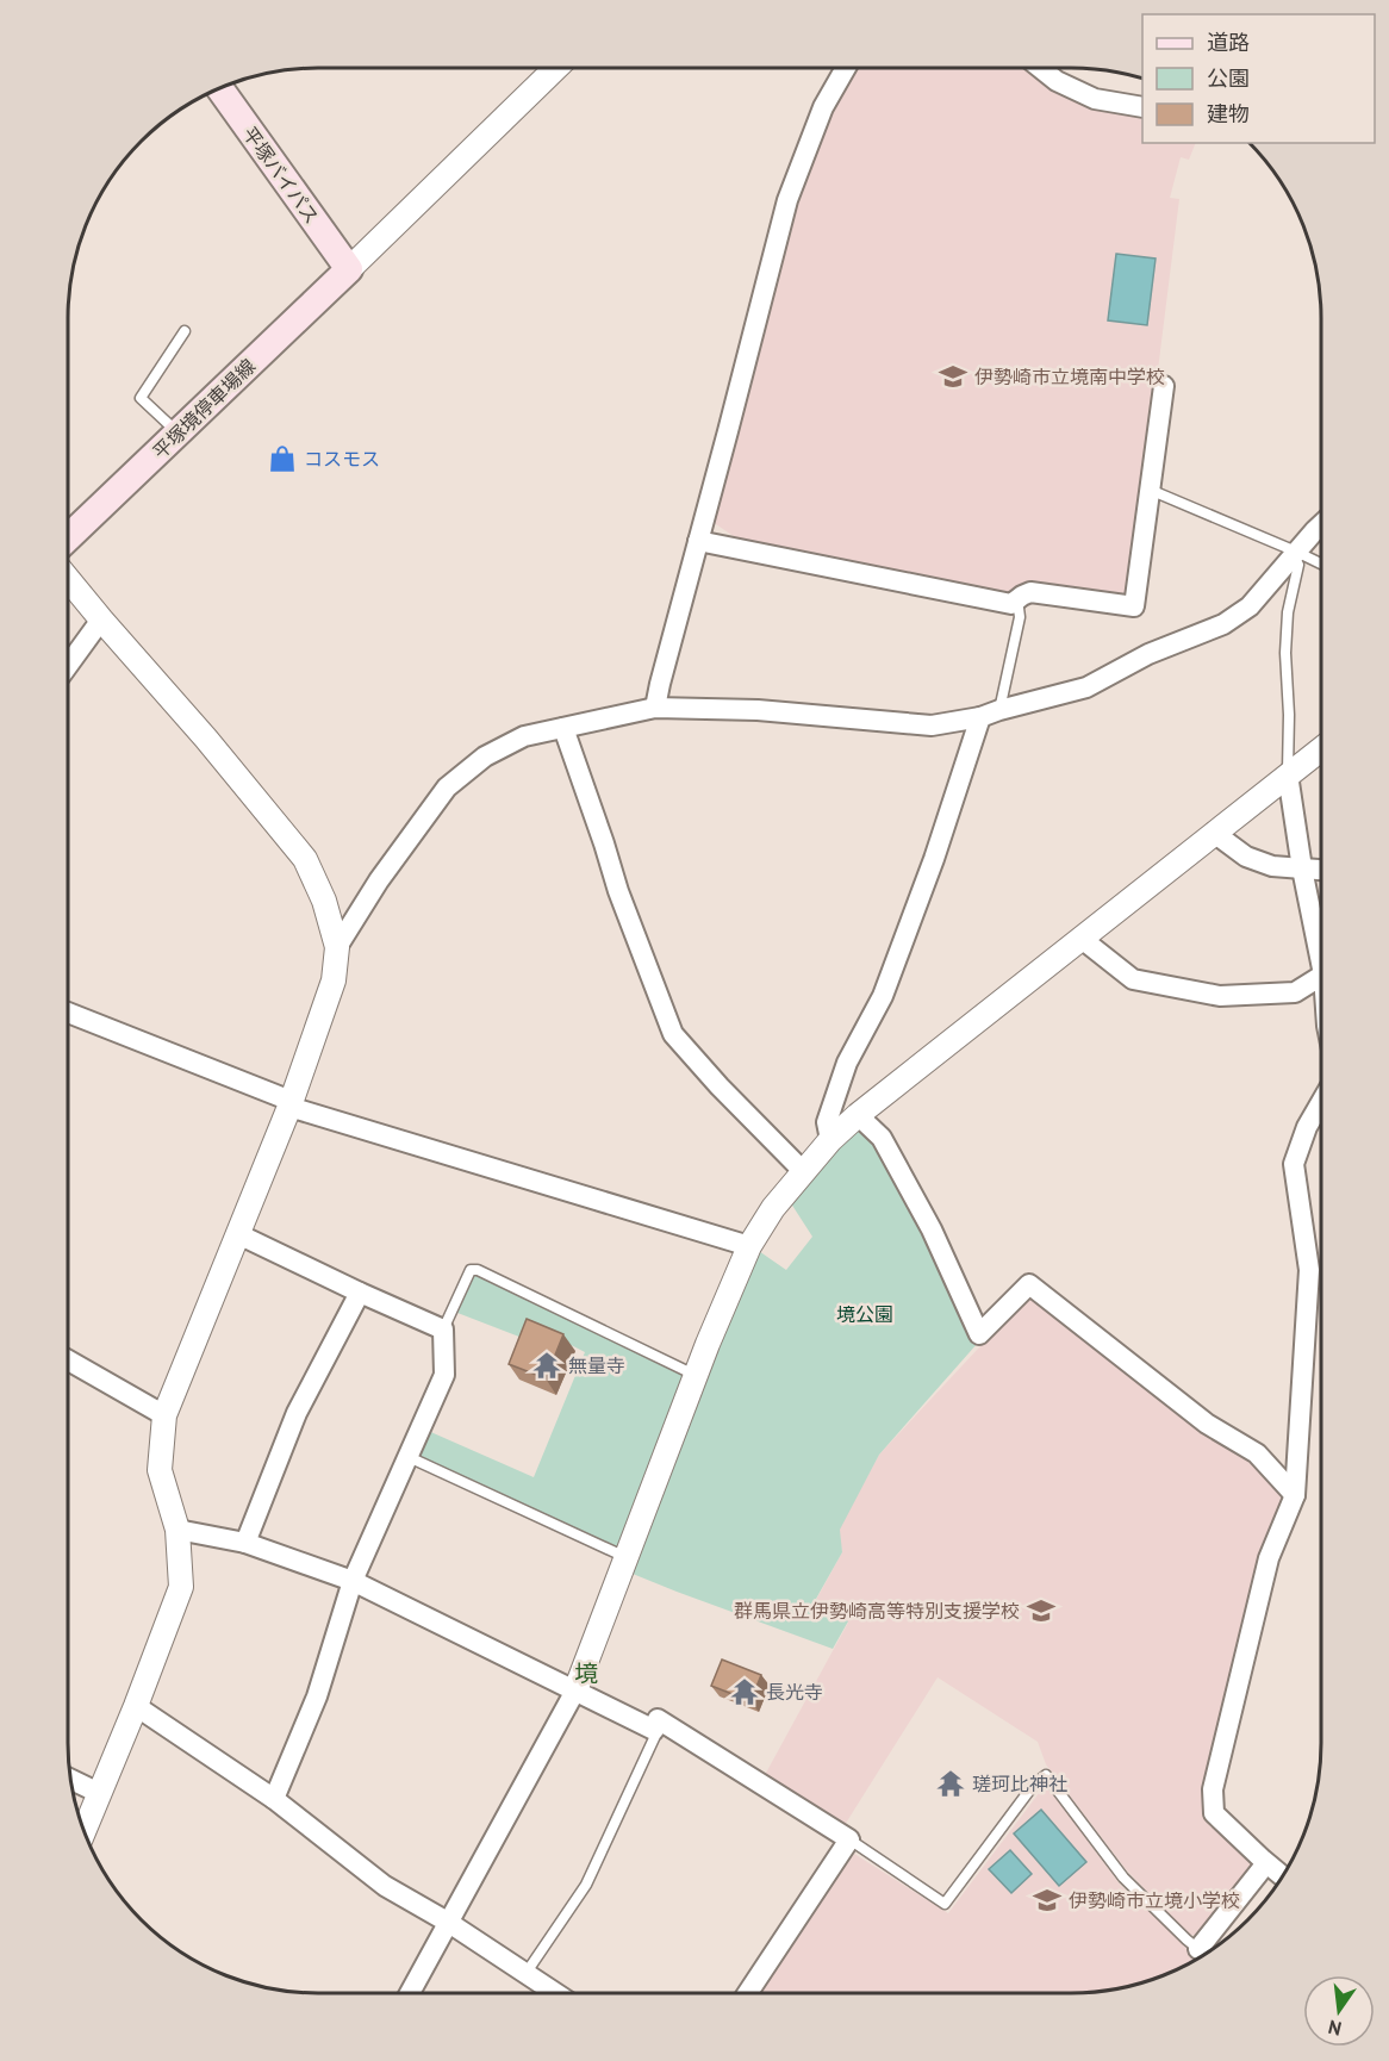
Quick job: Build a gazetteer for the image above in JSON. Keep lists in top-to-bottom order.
{
  "streets": {
    "main road": ["平塚バイパス", "平塚境停車場線"]
  },
  "crossings": [
    ["平塚バイパス", "平塚境停車場線"]
  ],
  "districts": ["境"],
  "parks": ["境公園"],
  "places": {
    "school or university": ["伊勢崎市立境南中学校", "群馬県立伊勢崎高等特別支援学校", "伊勢崎市立境小学校"],
    "shop": ["コスモス"],
    "temple": ["無量寺", "長光寺", "瑳珂比神社"]
  },
  "legend": ["道路", "公園", "建物"],
  "north": "bottom"
}
